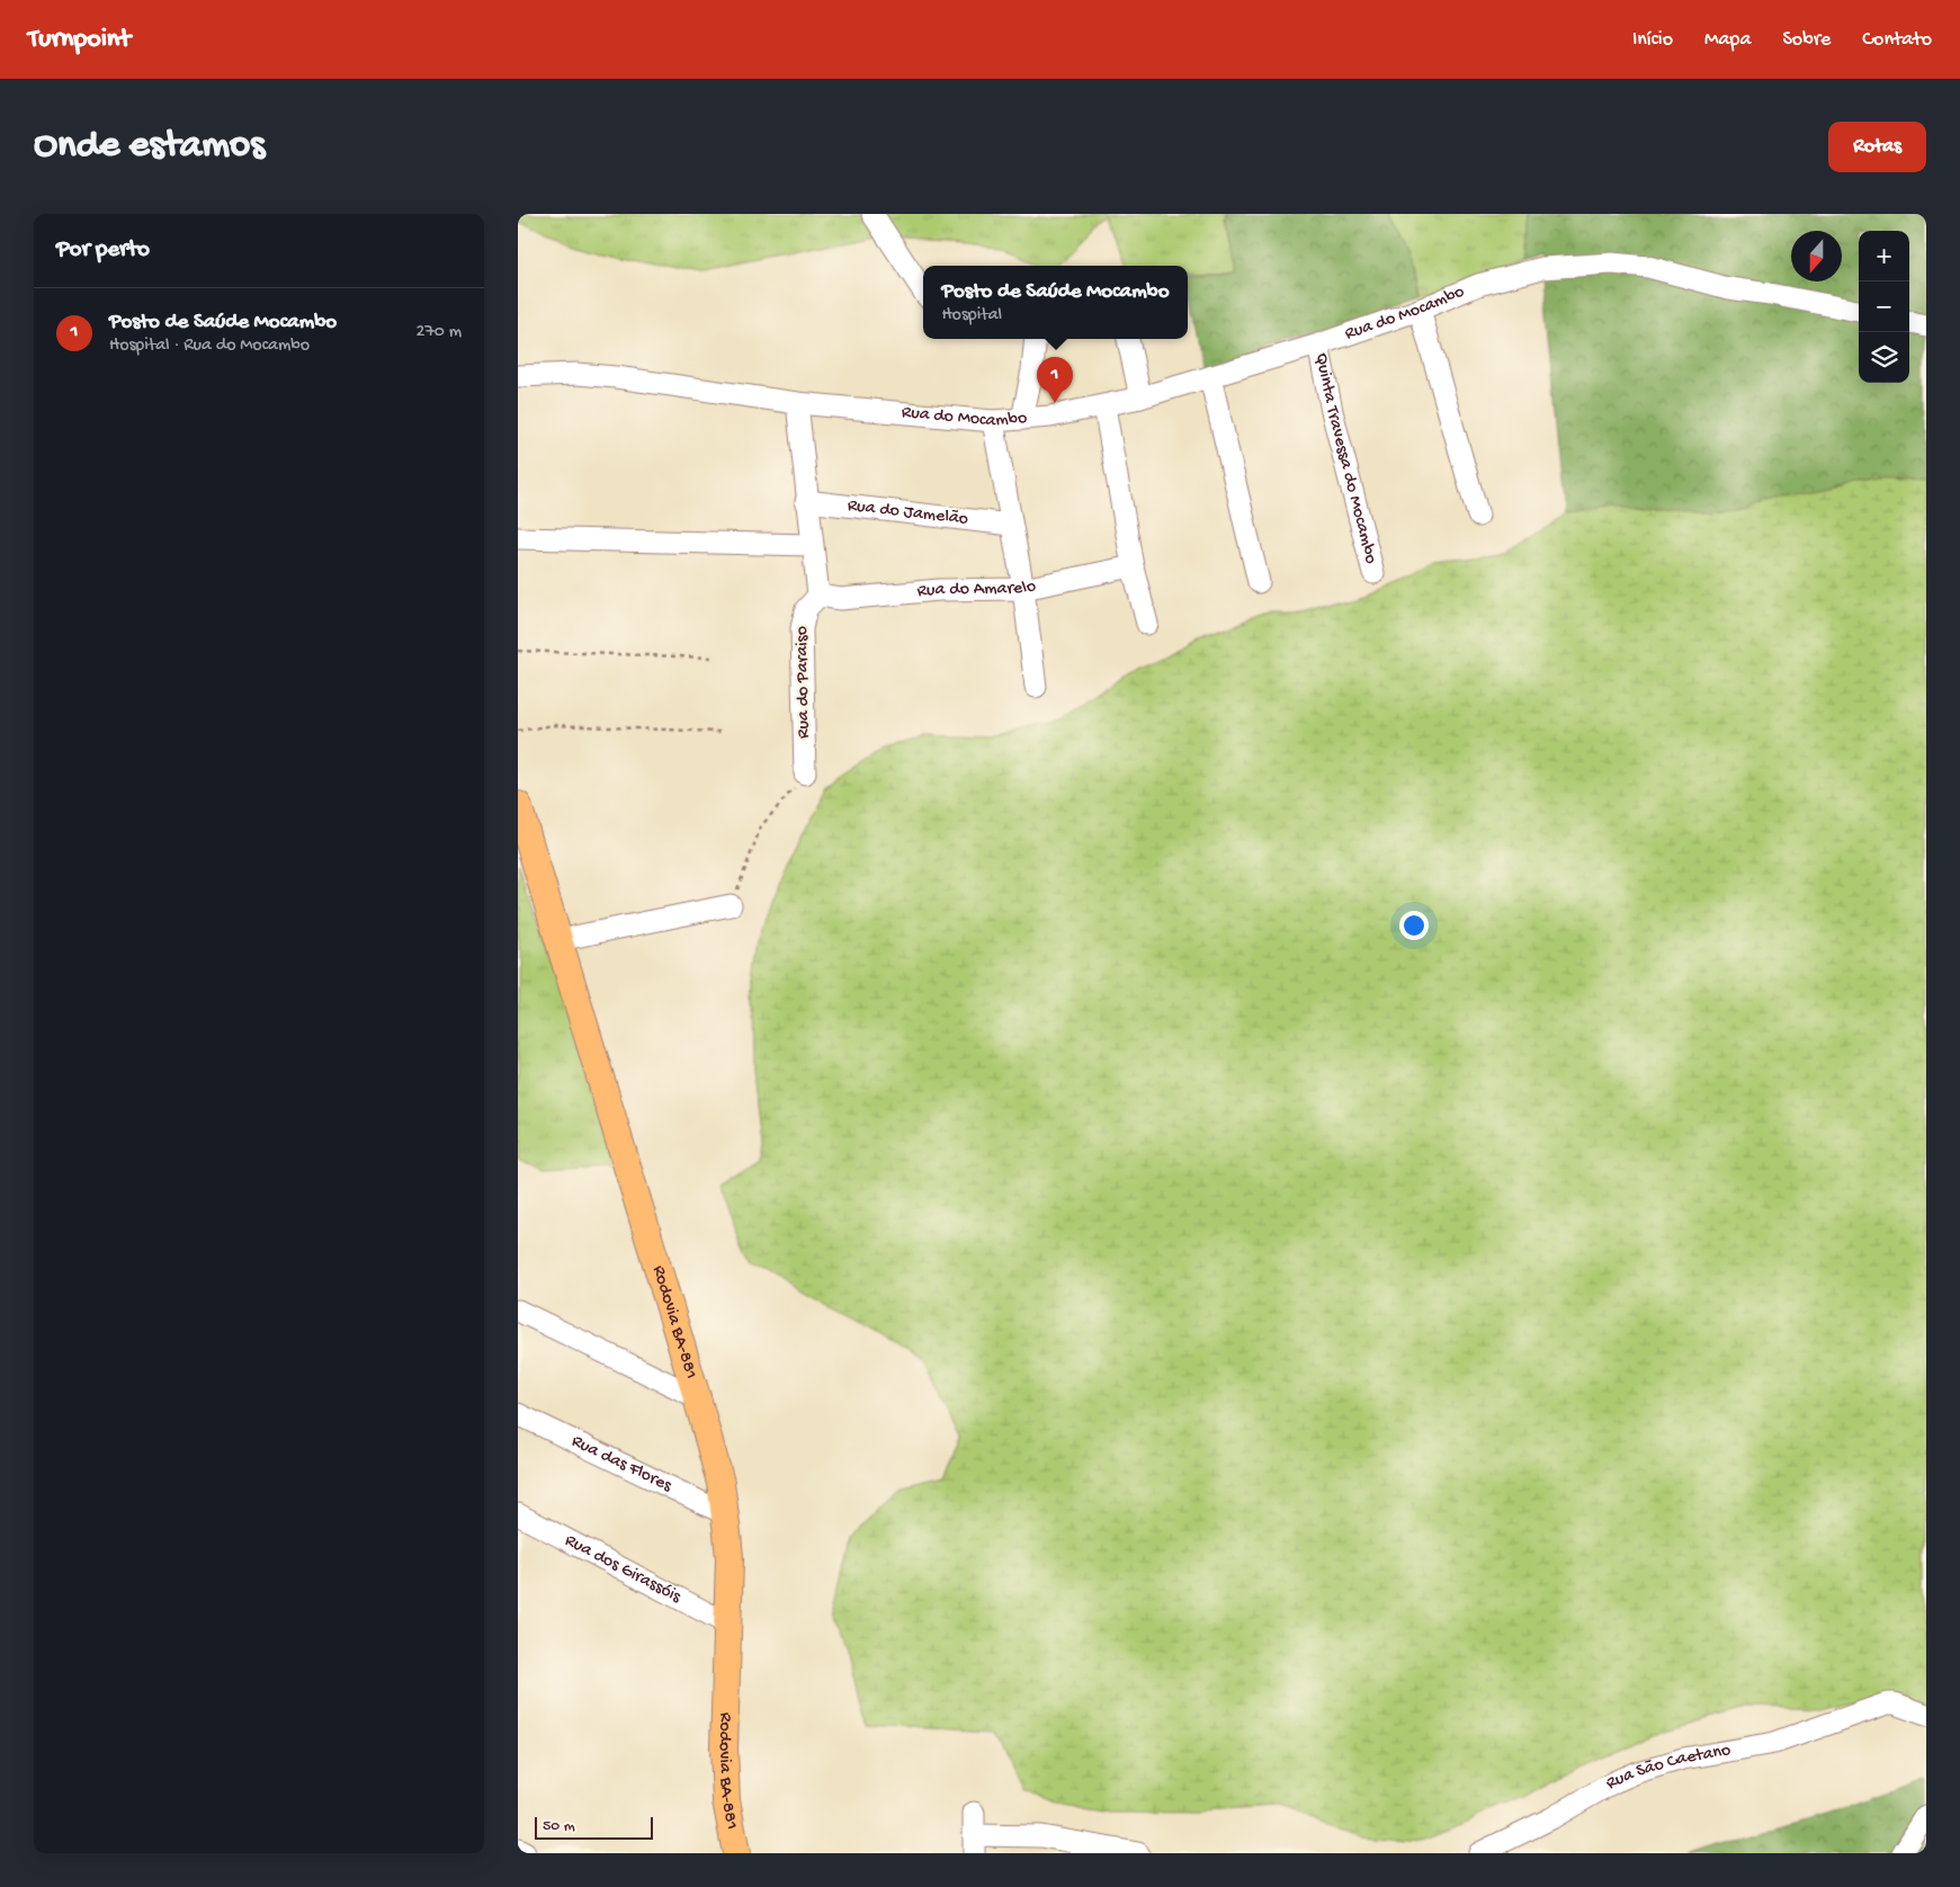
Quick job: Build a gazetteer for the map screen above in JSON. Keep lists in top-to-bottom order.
{
  "streets": {
    "main road": ["Rodovia BA-881"],
    "street": [
      "Rua do Mocambo",
      "Quinta Travessa do Mocambo",
      "Rua do Jamelão",
      "Rua do Amarelo",
      "Rua do Paraiso",
      "Rua das Flores",
      "Rua dos Girassóis",
      "Rua São Caetano"
    ]
  },
  "crossings": [
    ["Rua do Mocambo", "Quinta Travessa do Mocambo"],
    ["Rua do Amarelo", "Rua do Paraiso"],
    ["Rodovia BA-881", "Rua das Flores"],
    ["Rodovia BA-881", "Rua dos Girassóis"]
  ],
  "scale_bar": "50 m",
  "north": "bottom",
  "page": {
    "header": "Turnpoint",
    "nav": [
      "Início",
      "Mapa",
      "Sobre",
      "Contato"
    ],
    "buttons": "Rotas",
    "title": "Onde estamos",
    "heading": "Por perto",
    "map_buttons": ["+", "−"],
    "popup": ["Posto de Saúde Mocambo", "Hospital"],
    "list": [
      {
        "mark": "1",
        "name": "Posto de Saúde Mocambo",
        "note": "Hospital · Rua do Mocambo",
        "value": "270 m"
      }
    ],
    "pins": "1",
    "scale": "50 m"
  }
}
